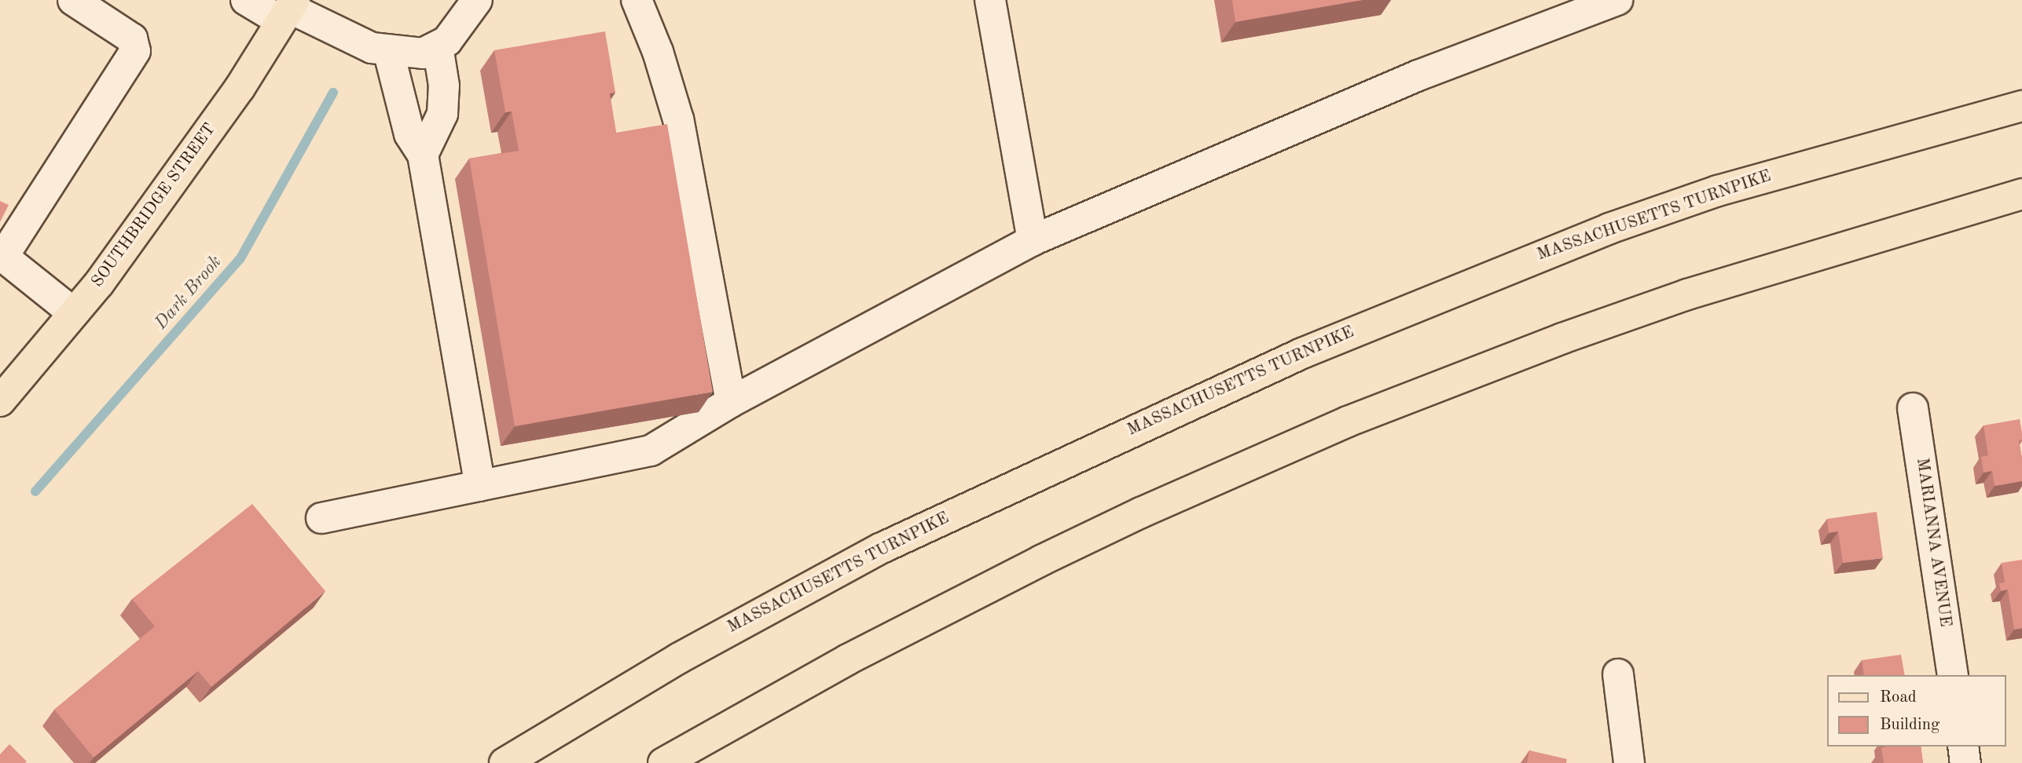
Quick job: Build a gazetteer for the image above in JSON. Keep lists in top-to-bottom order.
{
  "streets": {
    "main road": ["SOUTHBRIDGE STREET", "MASSACHUSETTS TURNPIKE"],
    "street": ["MARIANNA AVENUE"]
  },
  "water": ["Dark Brook"],
  "legend": ["Road", "Building"]
}
